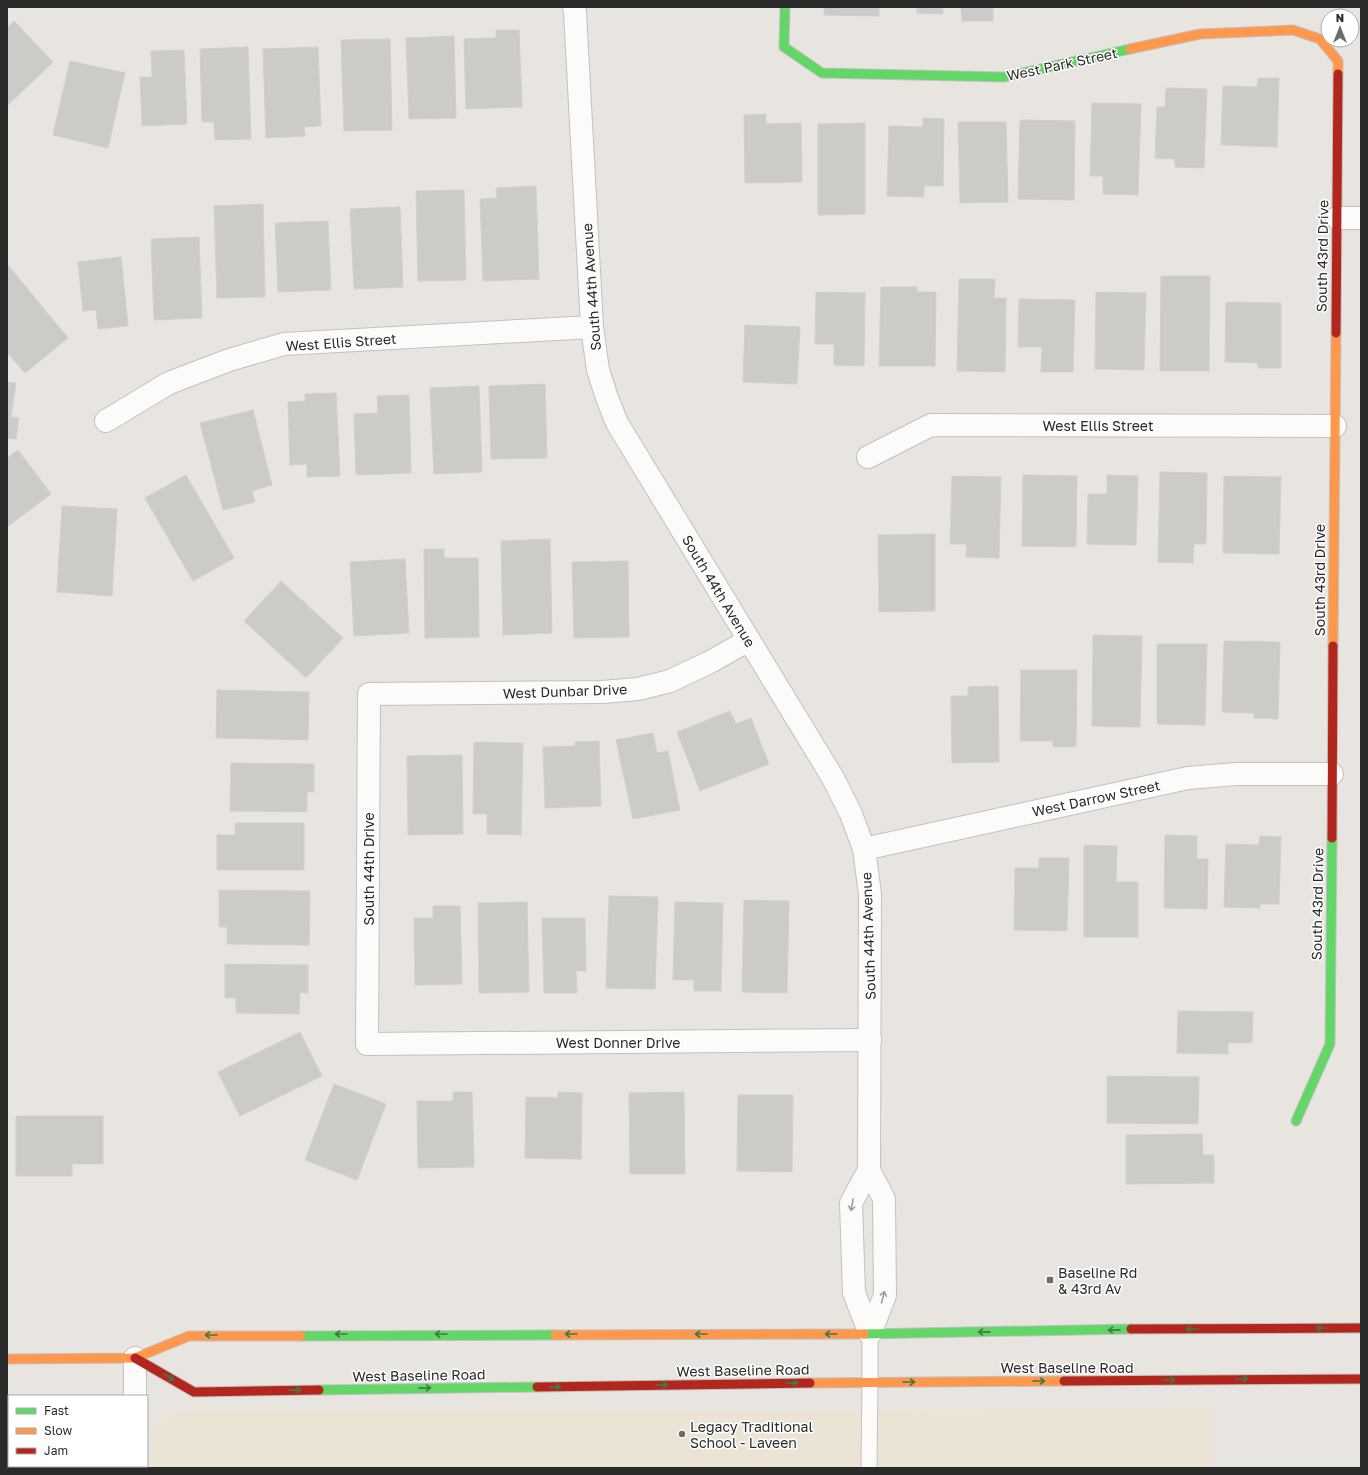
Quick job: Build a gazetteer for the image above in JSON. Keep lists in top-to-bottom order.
{
  "streets": {
    "main road": ["West Park Street", "South 43rd Drive", "West Baseline Road"],
    "street": [
      "South 44th Avenue",
      "West Ellis Street",
      "West Dunbar Drive",
      "West Darrow Street",
      "South 44th Drive",
      "West Donner Drive"
    ]
  },
  "crossings": [
    ["South 43rd Drive", "West Ellis Street"],
    ["South 43rd Drive", "West Darrow Street"],
    ["South 44th Avenue", "West Ellis Street"],
    ["South 44th Avenue", "West Dunbar Drive"],
    ["South 44th Avenue", "West Darrow Street"],
    ["South 44th Avenue", "West Donner Drive"],
    ["West Dunbar Drive", "South 44th Drive"],
    ["South 44th Drive", "West Donner Drive"]
  ],
  "places": {
    "transit": ["Baseline Rd & 43rd Av"],
    "other": ["Legacy Traditional School - Laveen"]
  },
  "legend": ["Fast", "Slow", "Jam"],
  "north": "top"
}
